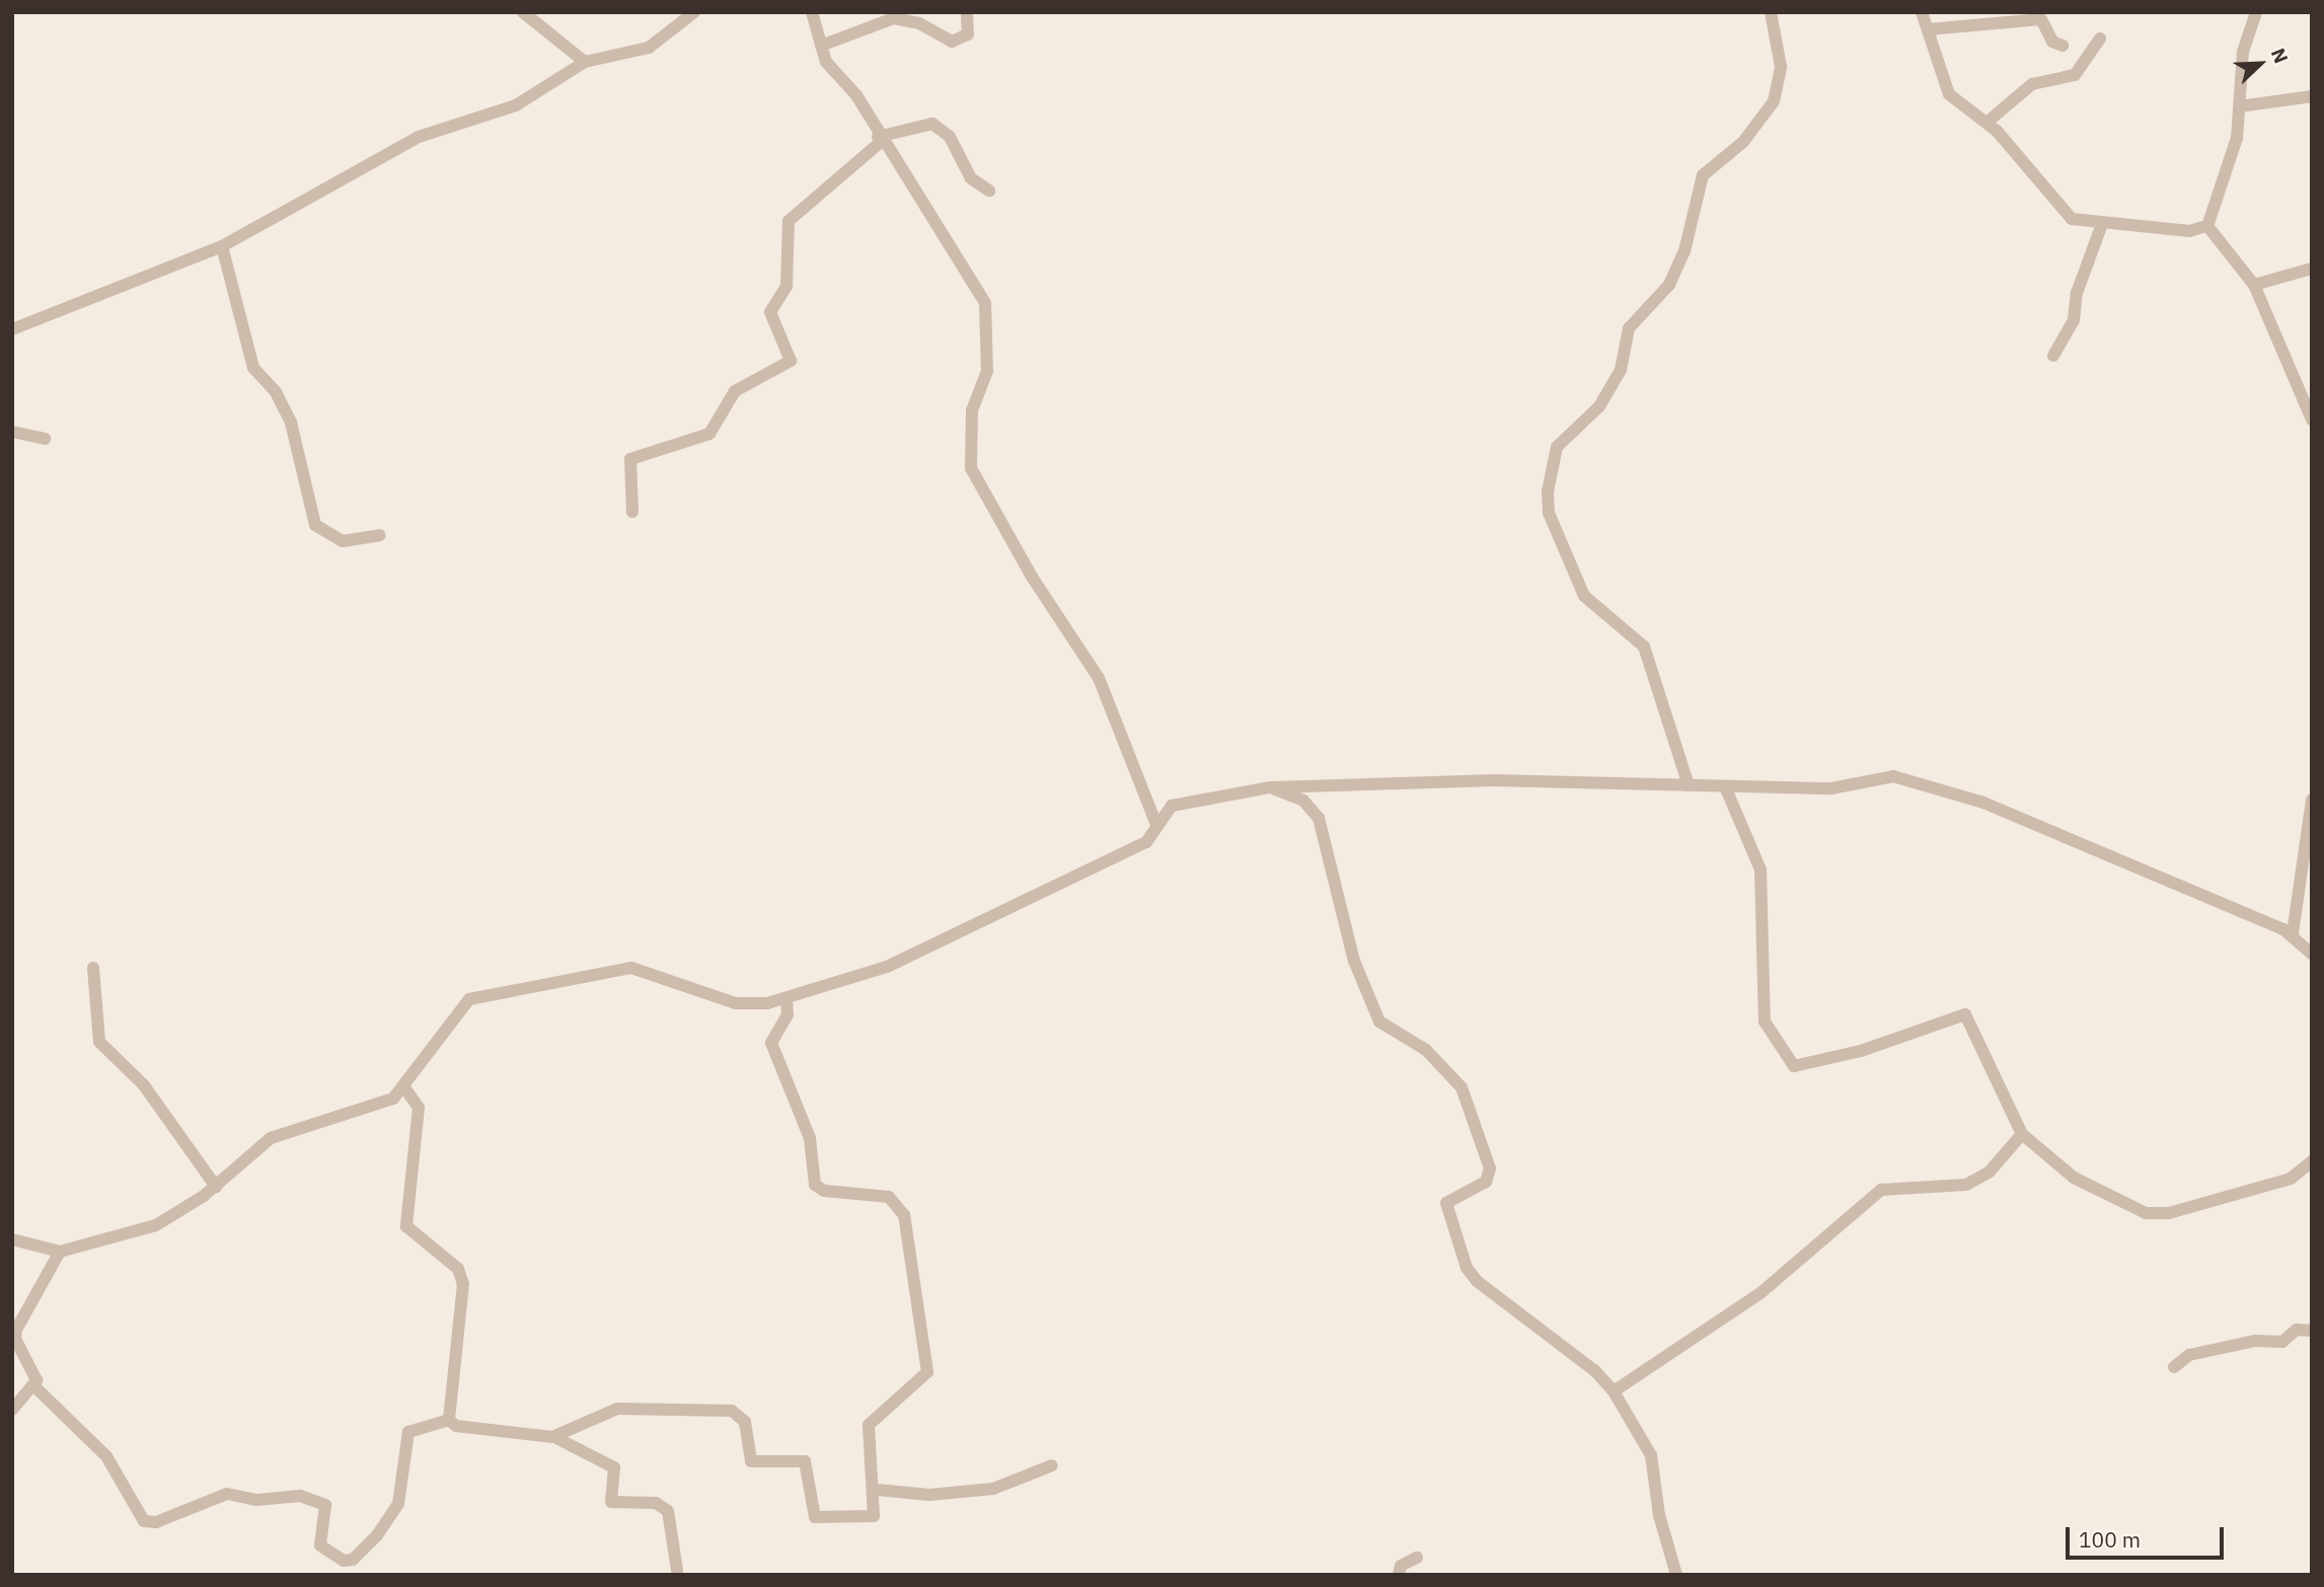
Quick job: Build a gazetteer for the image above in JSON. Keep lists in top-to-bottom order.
{
  "scale_bar": "100 m",
  "north": "top right"
}
